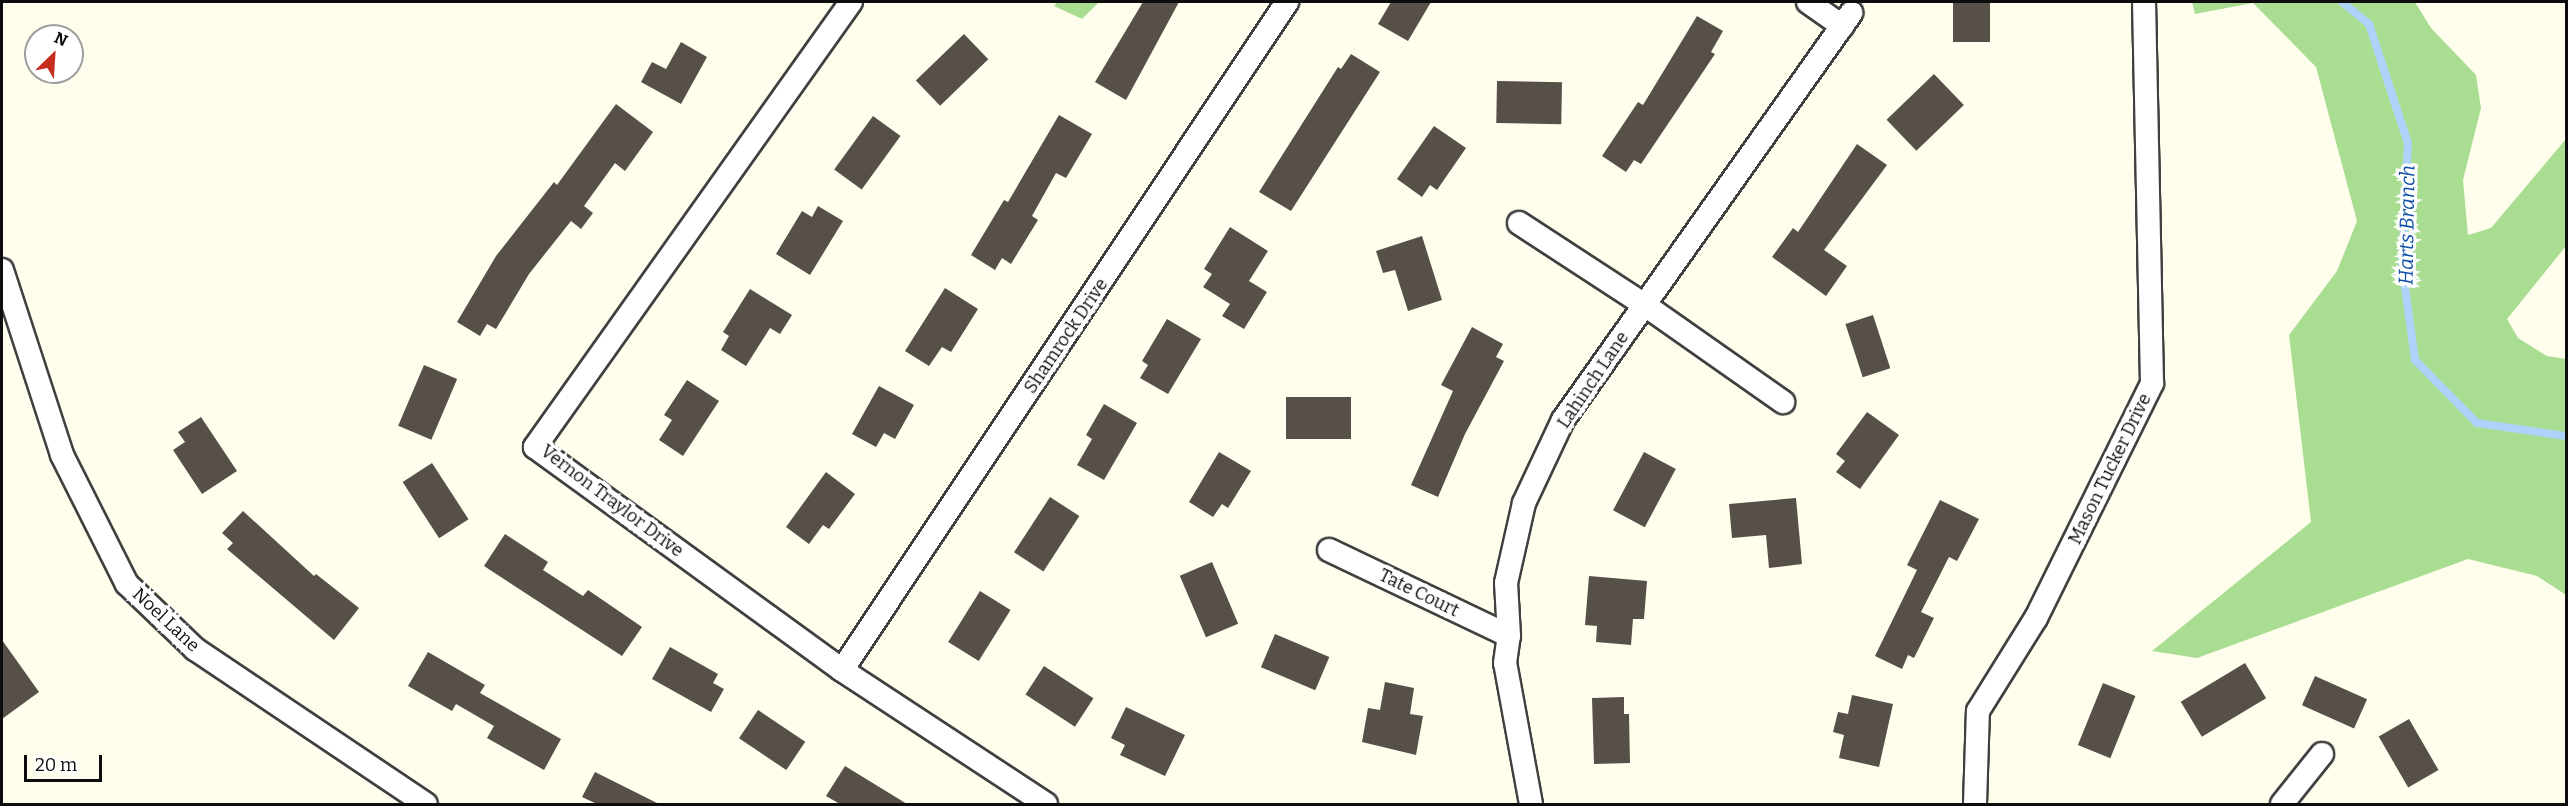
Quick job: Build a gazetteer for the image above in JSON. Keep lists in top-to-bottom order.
{
  "streets": {
    "street": [
      "Shamrock Drive",
      "Lahinch Lane",
      "Mason Tucker Drive",
      "Vernon Traylor Drive",
      "Tate Court",
      "Noel Lane"
    ]
  },
  "crossings": [
    ["Shamrock Drive", "Vernon Traylor Drive"],
    ["Lahinch Lane", "Tate Court"]
  ],
  "water": ["Harts Branch"],
  "scale_bar": "20 m",
  "north": "top right"
}
